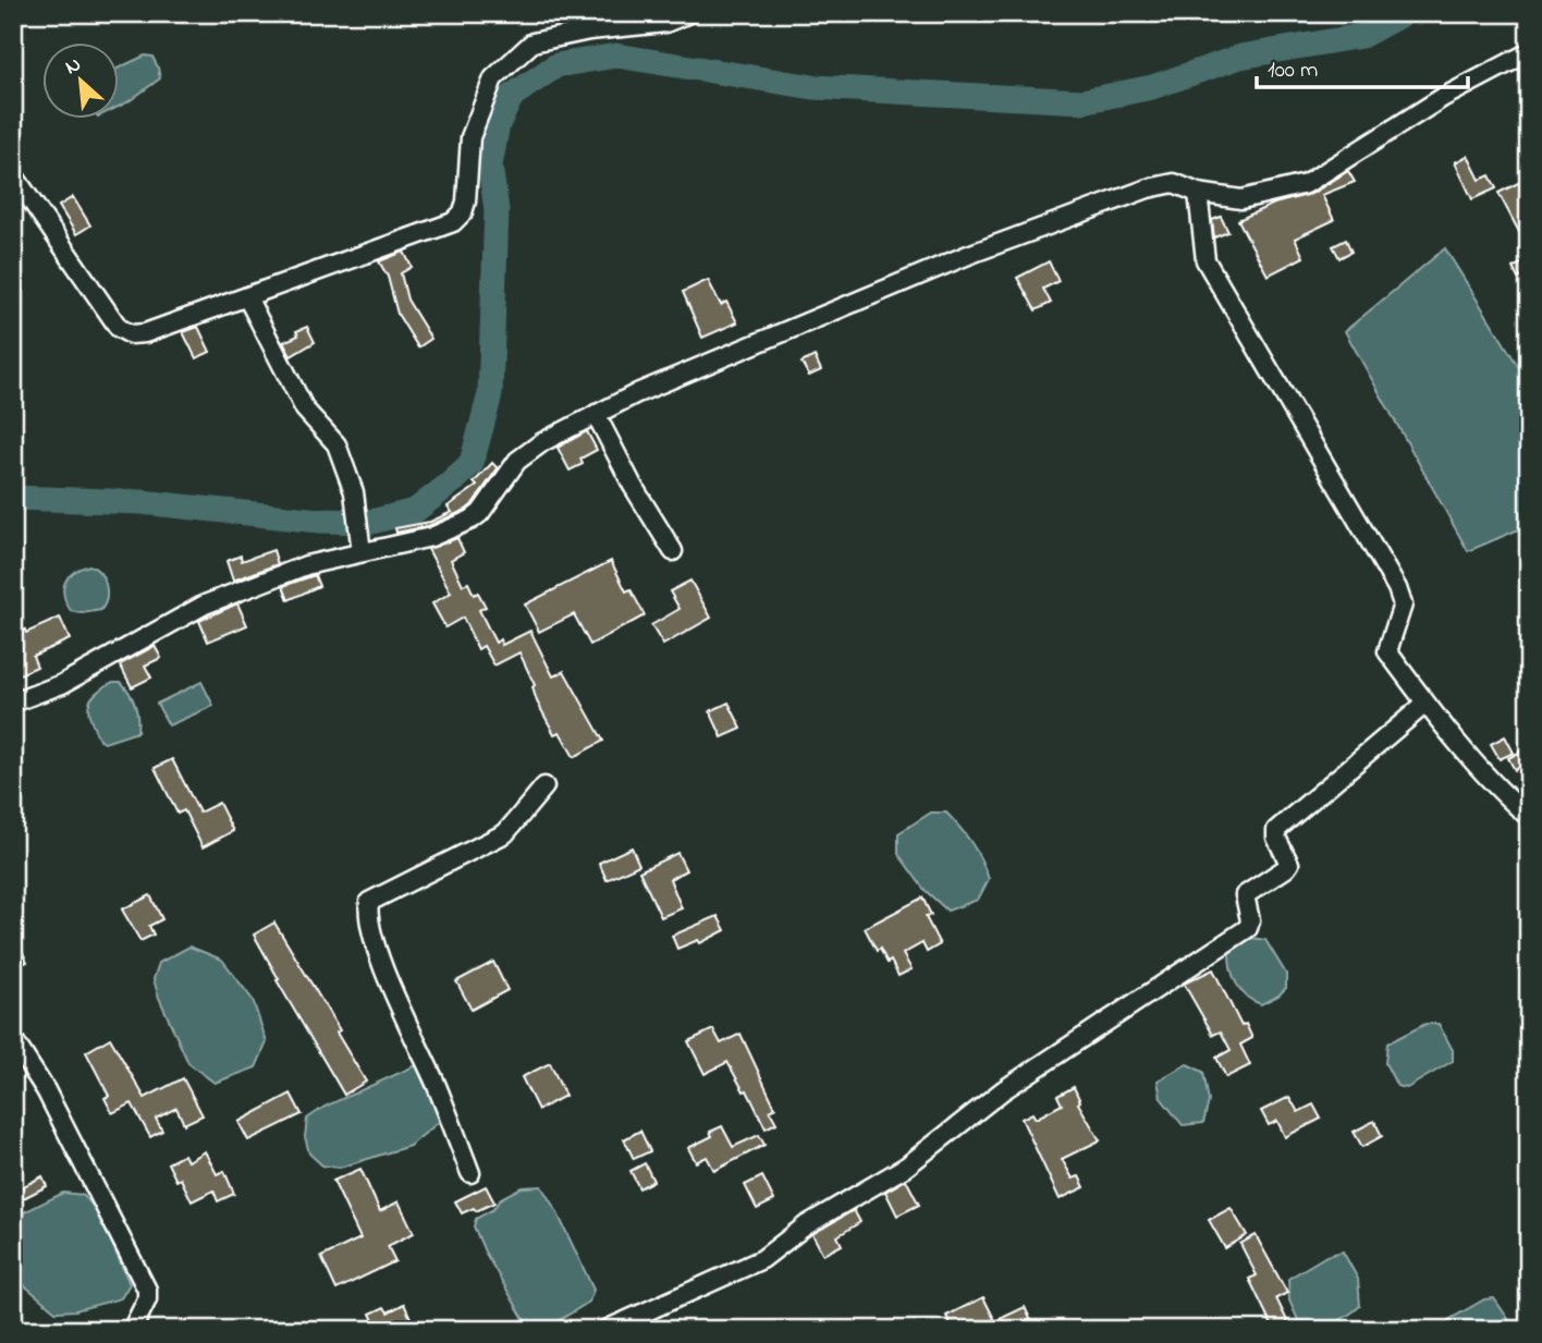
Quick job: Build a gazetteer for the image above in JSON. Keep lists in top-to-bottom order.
{
  "scale_bar": "100 m",
  "north": "top left"
}
